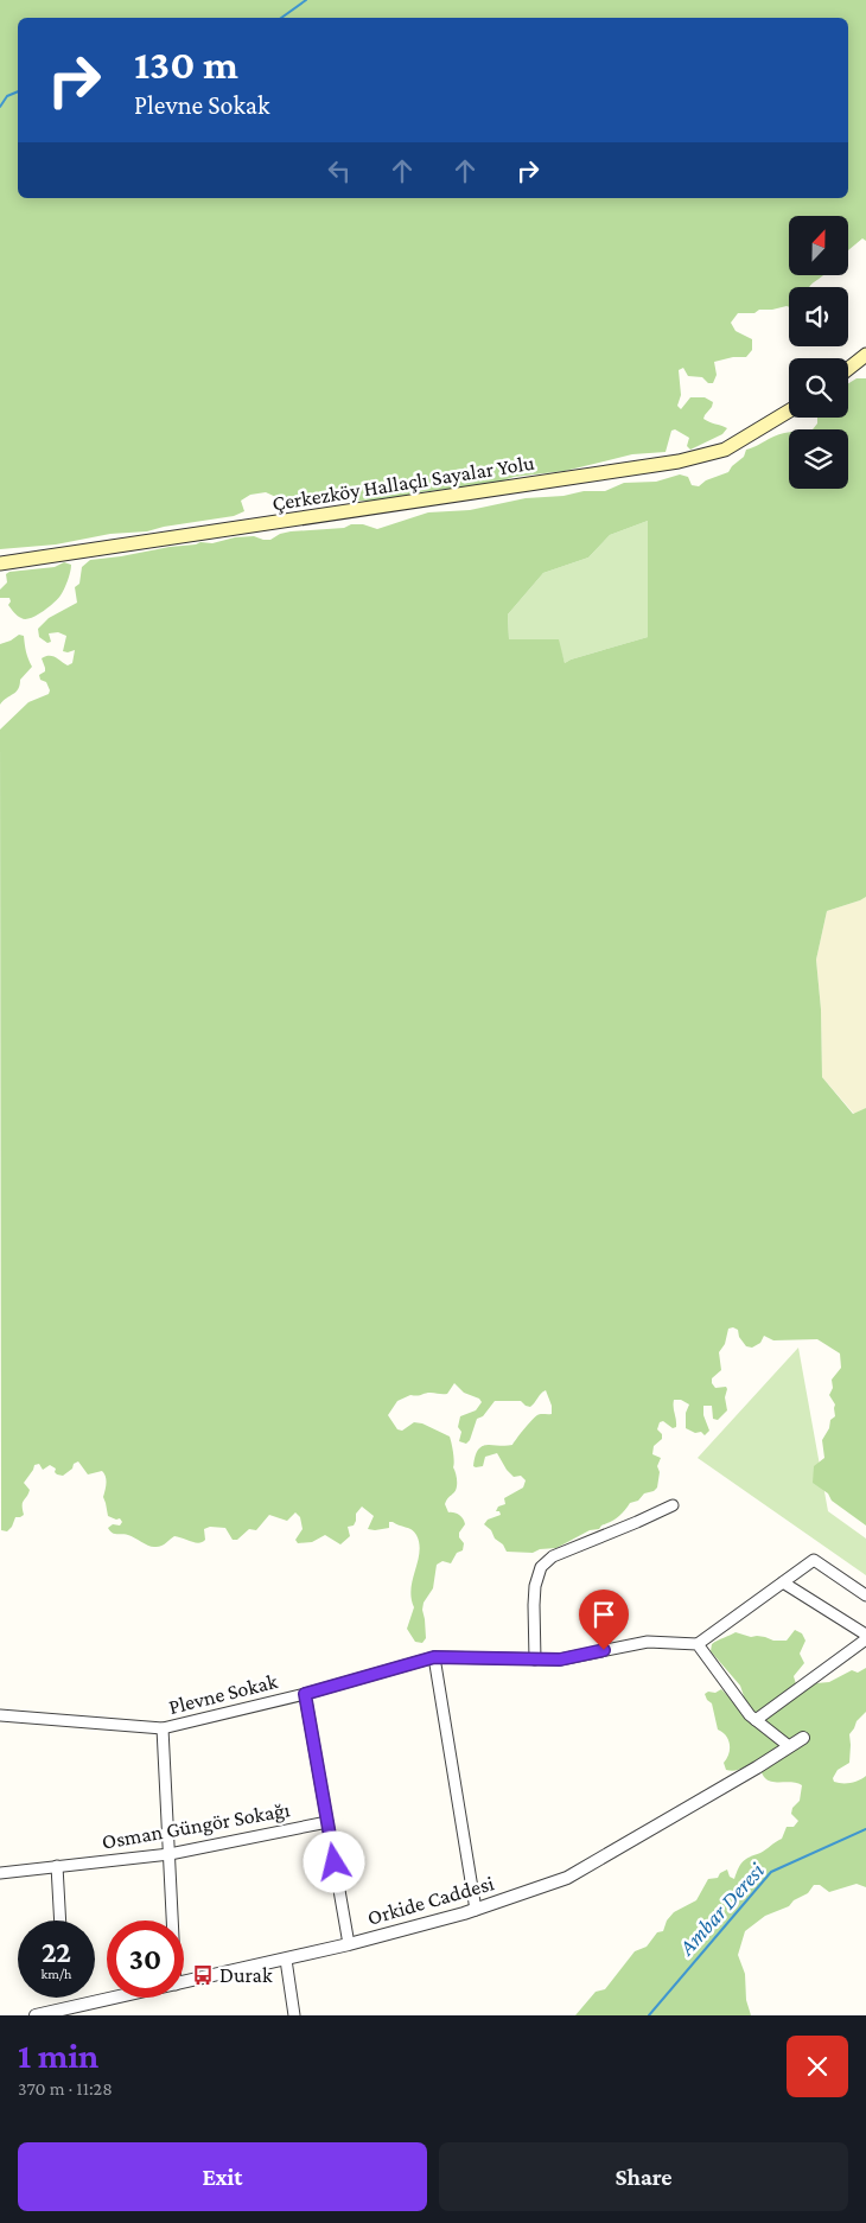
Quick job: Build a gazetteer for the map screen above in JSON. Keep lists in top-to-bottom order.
{
  "streets": {
    "main road": ["Çerkezköy Hallaçlı Sayalar Yolu"],
    "street": ["Plevne Sokak", "Osman Güngör Sokağı", "Orkide Caddesi"]
  },
  "water": ["Ambar Deresi"],
  "places": {
    "bus stop": ["Durak"]
  },
  "north": "top",
  "page": {
    "turn": ["130 m", "Plevne Sokak"],
    "speed": "22 km/h",
    "limit": "30",
    "heading": ["1 min", "370 m · 11:28"],
    "buttons": ["Exit", "Share"]
  }
}
